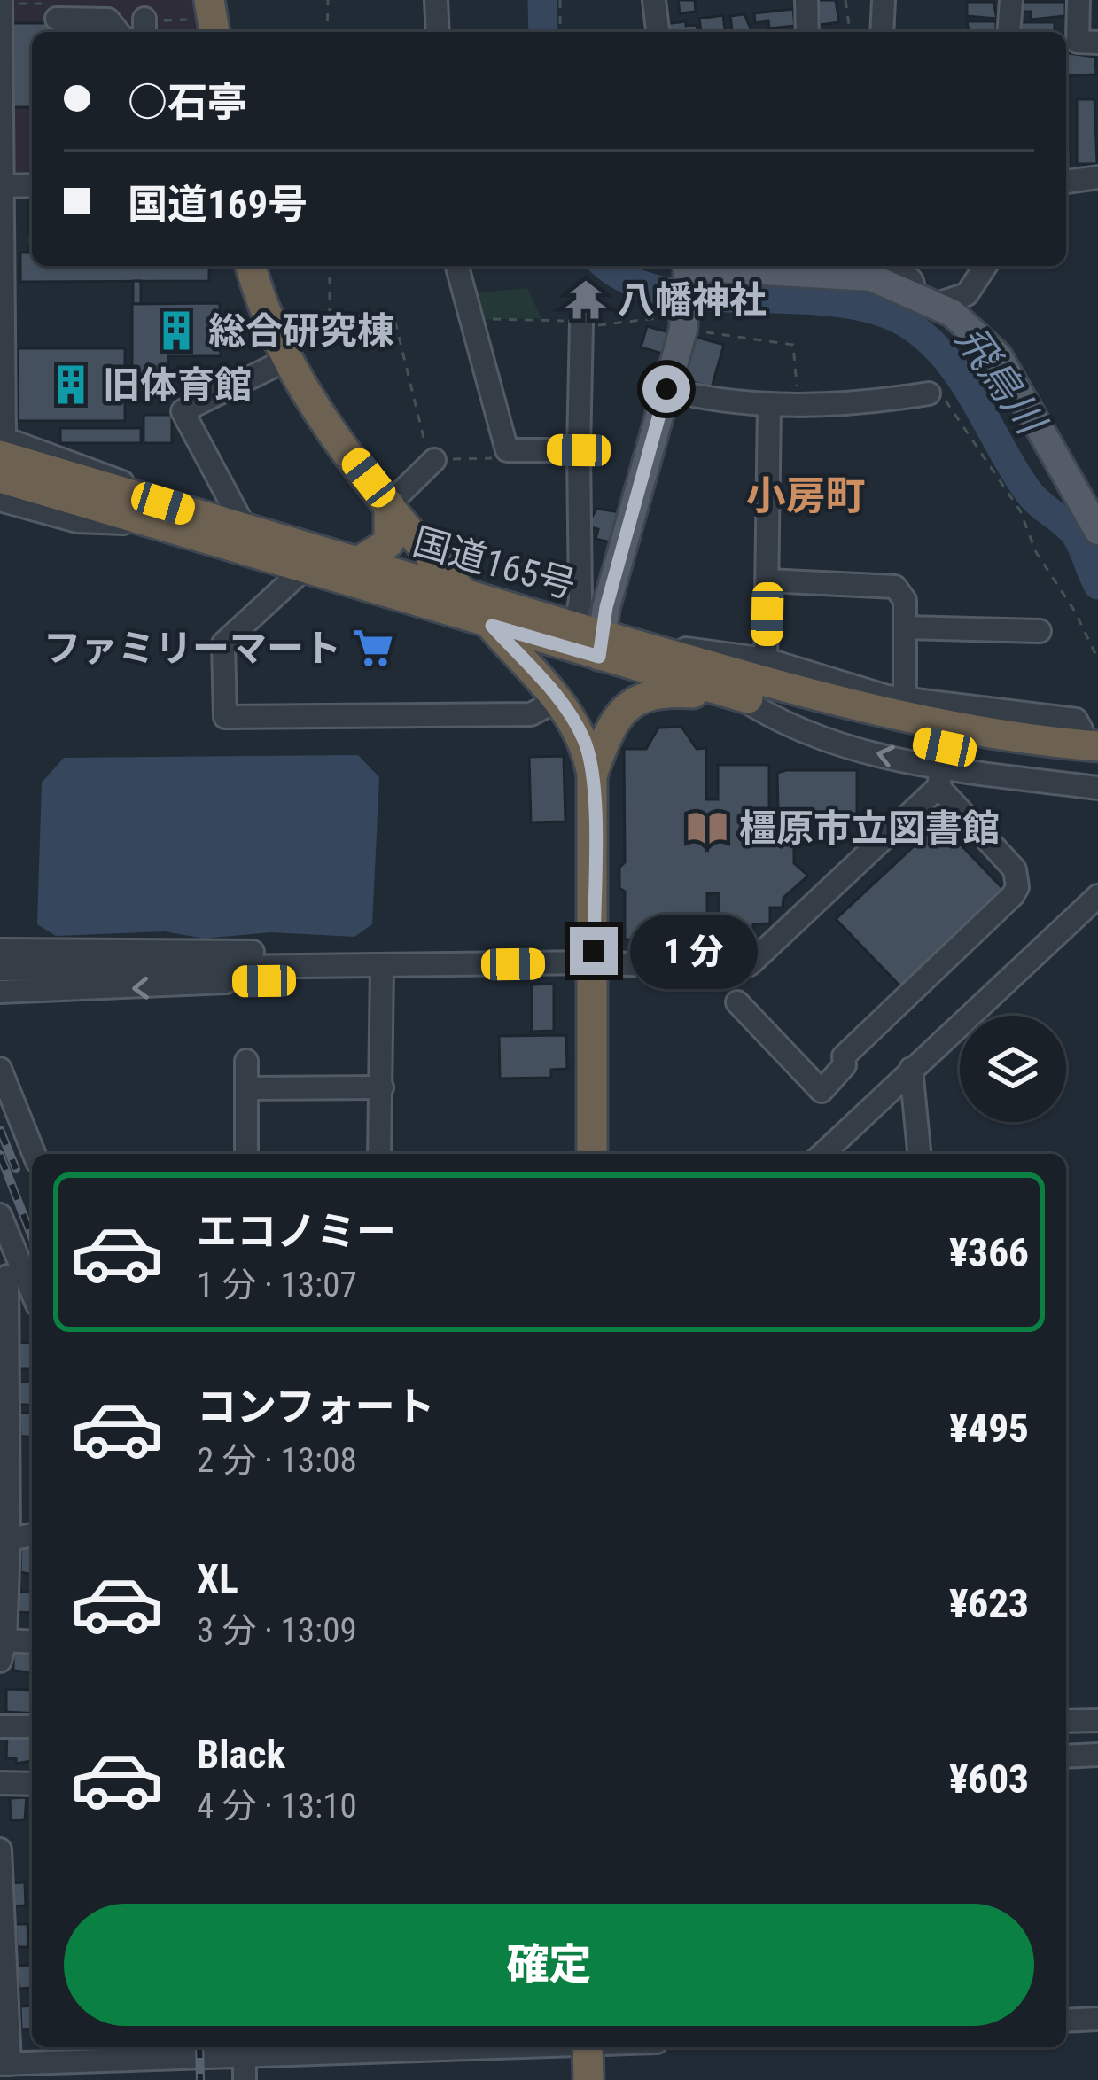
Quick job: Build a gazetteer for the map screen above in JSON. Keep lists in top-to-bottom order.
{
  "streets": {
    "highway": ["国道165号"]
  },
  "districts": ["小房町"],
  "water": ["飛鳥川"],
  "places": {
    "temple": ["八幡神社"],
    "building": ["総合研究棟", "旧体育館"],
    "supermarket": ["ファミリーマート"],
    "library": ["橿原市立図書館"]
  },
  "page": {
    "banner": ["○石亭", "国道169号"],
    "bubble": "1 分",
    "list": [
      {
        "name": "エコノミー",
        "note": "1 分 · 13:07",
        "value": "¥366"
      },
      {
        "name": "コンフォート",
        "note": "2 分 · 13:08",
        "value": "¥495"
      },
      {
        "name": "XL",
        "note": "3 分 · 13:09",
        "value": "¥623"
      },
      {
        "name": "Black",
        "note": "4 分 · 13:10",
        "value": "¥603"
      }
    ],
    "buttons": "確定"
  }
}
